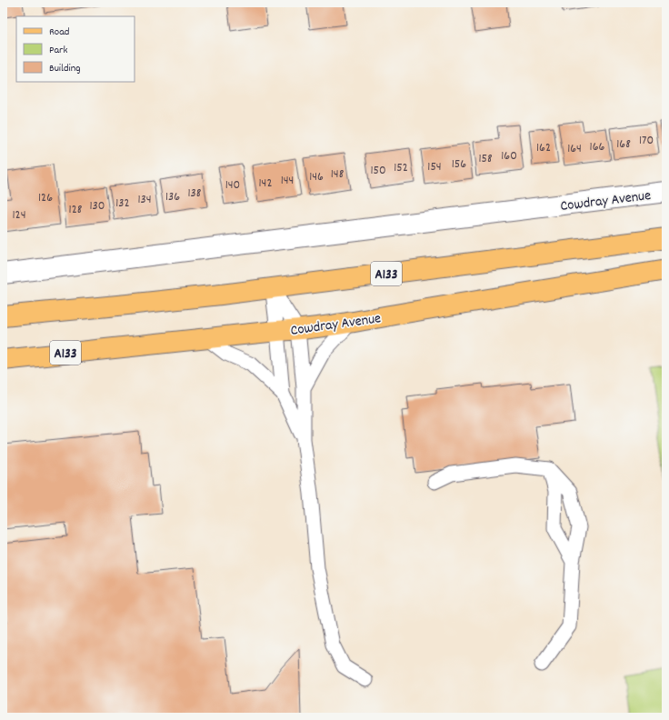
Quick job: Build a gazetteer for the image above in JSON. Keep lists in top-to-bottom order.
{
  "streets": {
    "main road": ["Cowdray Avenue", "A133"]
  },
  "house_numbers": [
    "170",
    "168",
    "166",
    "162",
    "164",
    "160",
    "158",
    "156",
    "154",
    "152",
    "150",
    "148",
    "146",
    "144",
    "142",
    "140",
    "138",
    "136",
    "126",
    "134",
    "132",
    "130",
    "128",
    "124"
  ],
  "legend": ["Road", "Park", "Building"]
}
